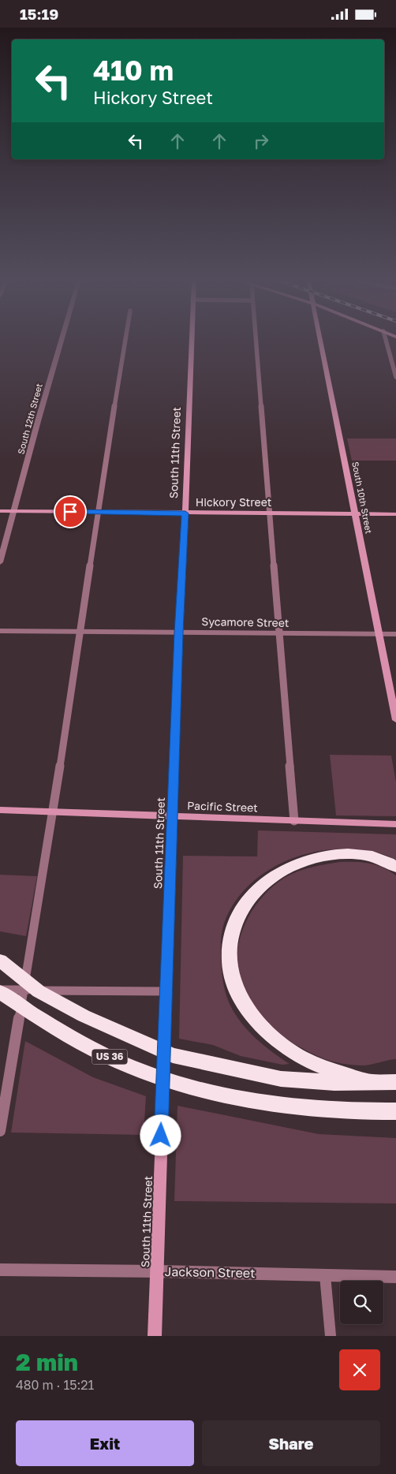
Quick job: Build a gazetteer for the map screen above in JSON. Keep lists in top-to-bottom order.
{
  "streets": {
    "highway": ["US 36"],
    "street": [
      "South 12th Street",
      "South 11th Street",
      "South 10th Street",
      "Hickory Street",
      "Sycamore Street",
      "Pacific Street",
      "Jackson Street"
    ]
  },
  "crossings": [
    ["South 12th Street", "Hickory Street"],
    ["South 11th Street", "Hickory Street"],
    ["South 11th Street", "Sycamore Street"],
    ["South 11th Street", "Pacific Street"],
    ["South 11th Street", "Jackson Street"],
    ["South 10th Street", "Hickory Street"],
    ["South 10th Street", "Sycamore Street"]
  ],
  "page": {
    "status": "15:19",
    "turn": ["410 m", "Hickory Street"],
    "heading": ["2 min", "480 m · 15:21"],
    "buttons": ["Exit", "Share"]
  }
}
